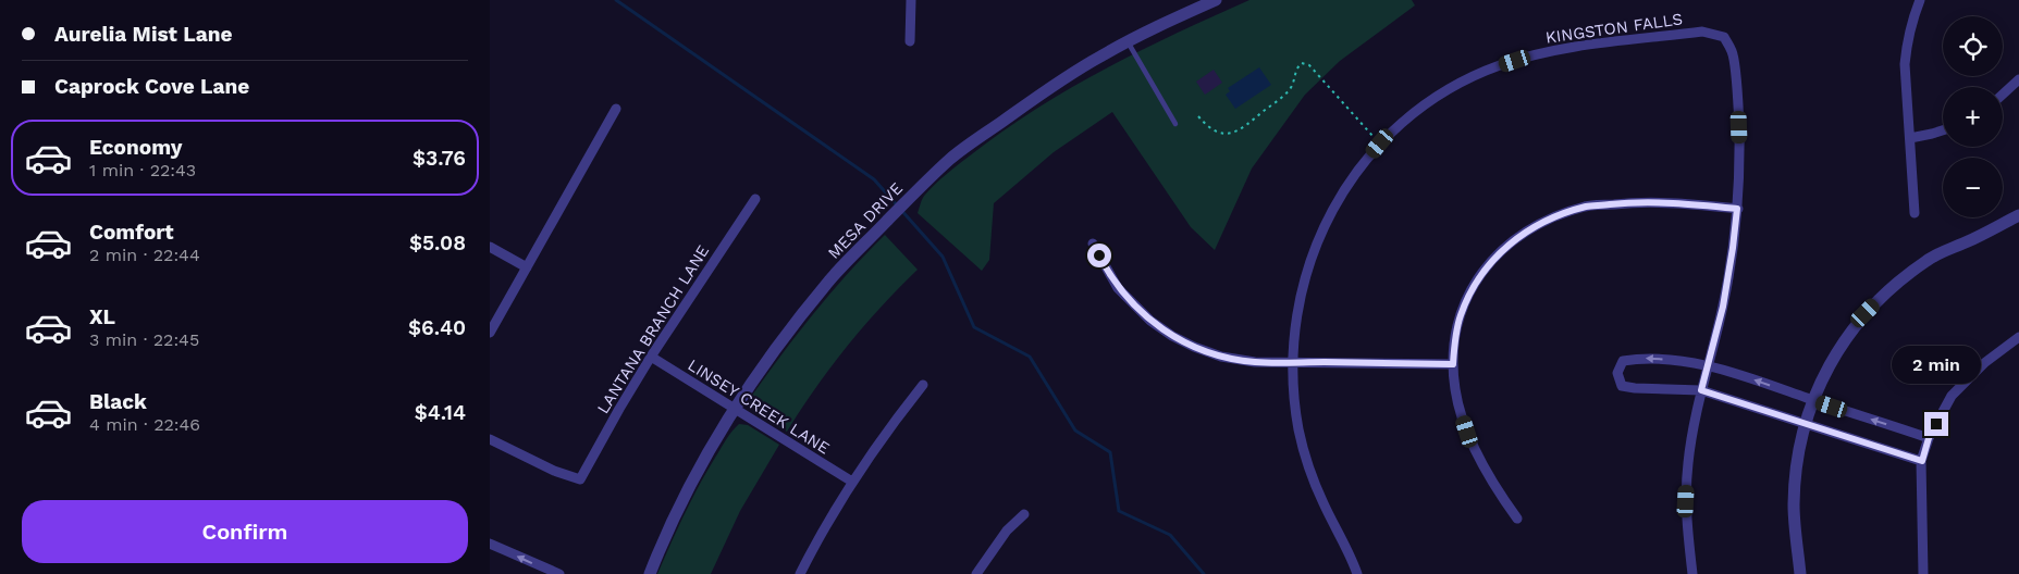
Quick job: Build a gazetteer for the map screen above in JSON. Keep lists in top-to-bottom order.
{
  "streets": {
    "street": [
      "KINGSTON FALLS",
      "MESA DRIVE",
      "LANTANA BRANCH LANE",
      "LINSEY CREEK LANE"
    ]
  },
  "crossings": [
    ["MESA DRIVE", "LINSEY CREEK LANE"],
    ["LANTANA BRANCH LANE", "LINSEY CREEK LANE"]
  ],
  "page": {
    "banner": ["Aurelia Mist Lane", "Caprock Cove Lane"],
    "map_buttons": ["+", "−"],
    "list": [
      {
        "name": "Economy",
        "note": "1 min · 22:43",
        "value": "$3.76"
      },
      {
        "name": "Comfort",
        "note": "2 min · 22:44",
        "value": "$5.08"
      },
      {
        "name": "XL",
        "note": "3 min · 22:45",
        "value": "$6.40"
      },
      {
        "name": "Black",
        "note": "4 min · 22:46",
        "value": "$4.14"
      }
    ],
    "bubble": "2 min",
    "buttons": "Confirm"
  }
}
